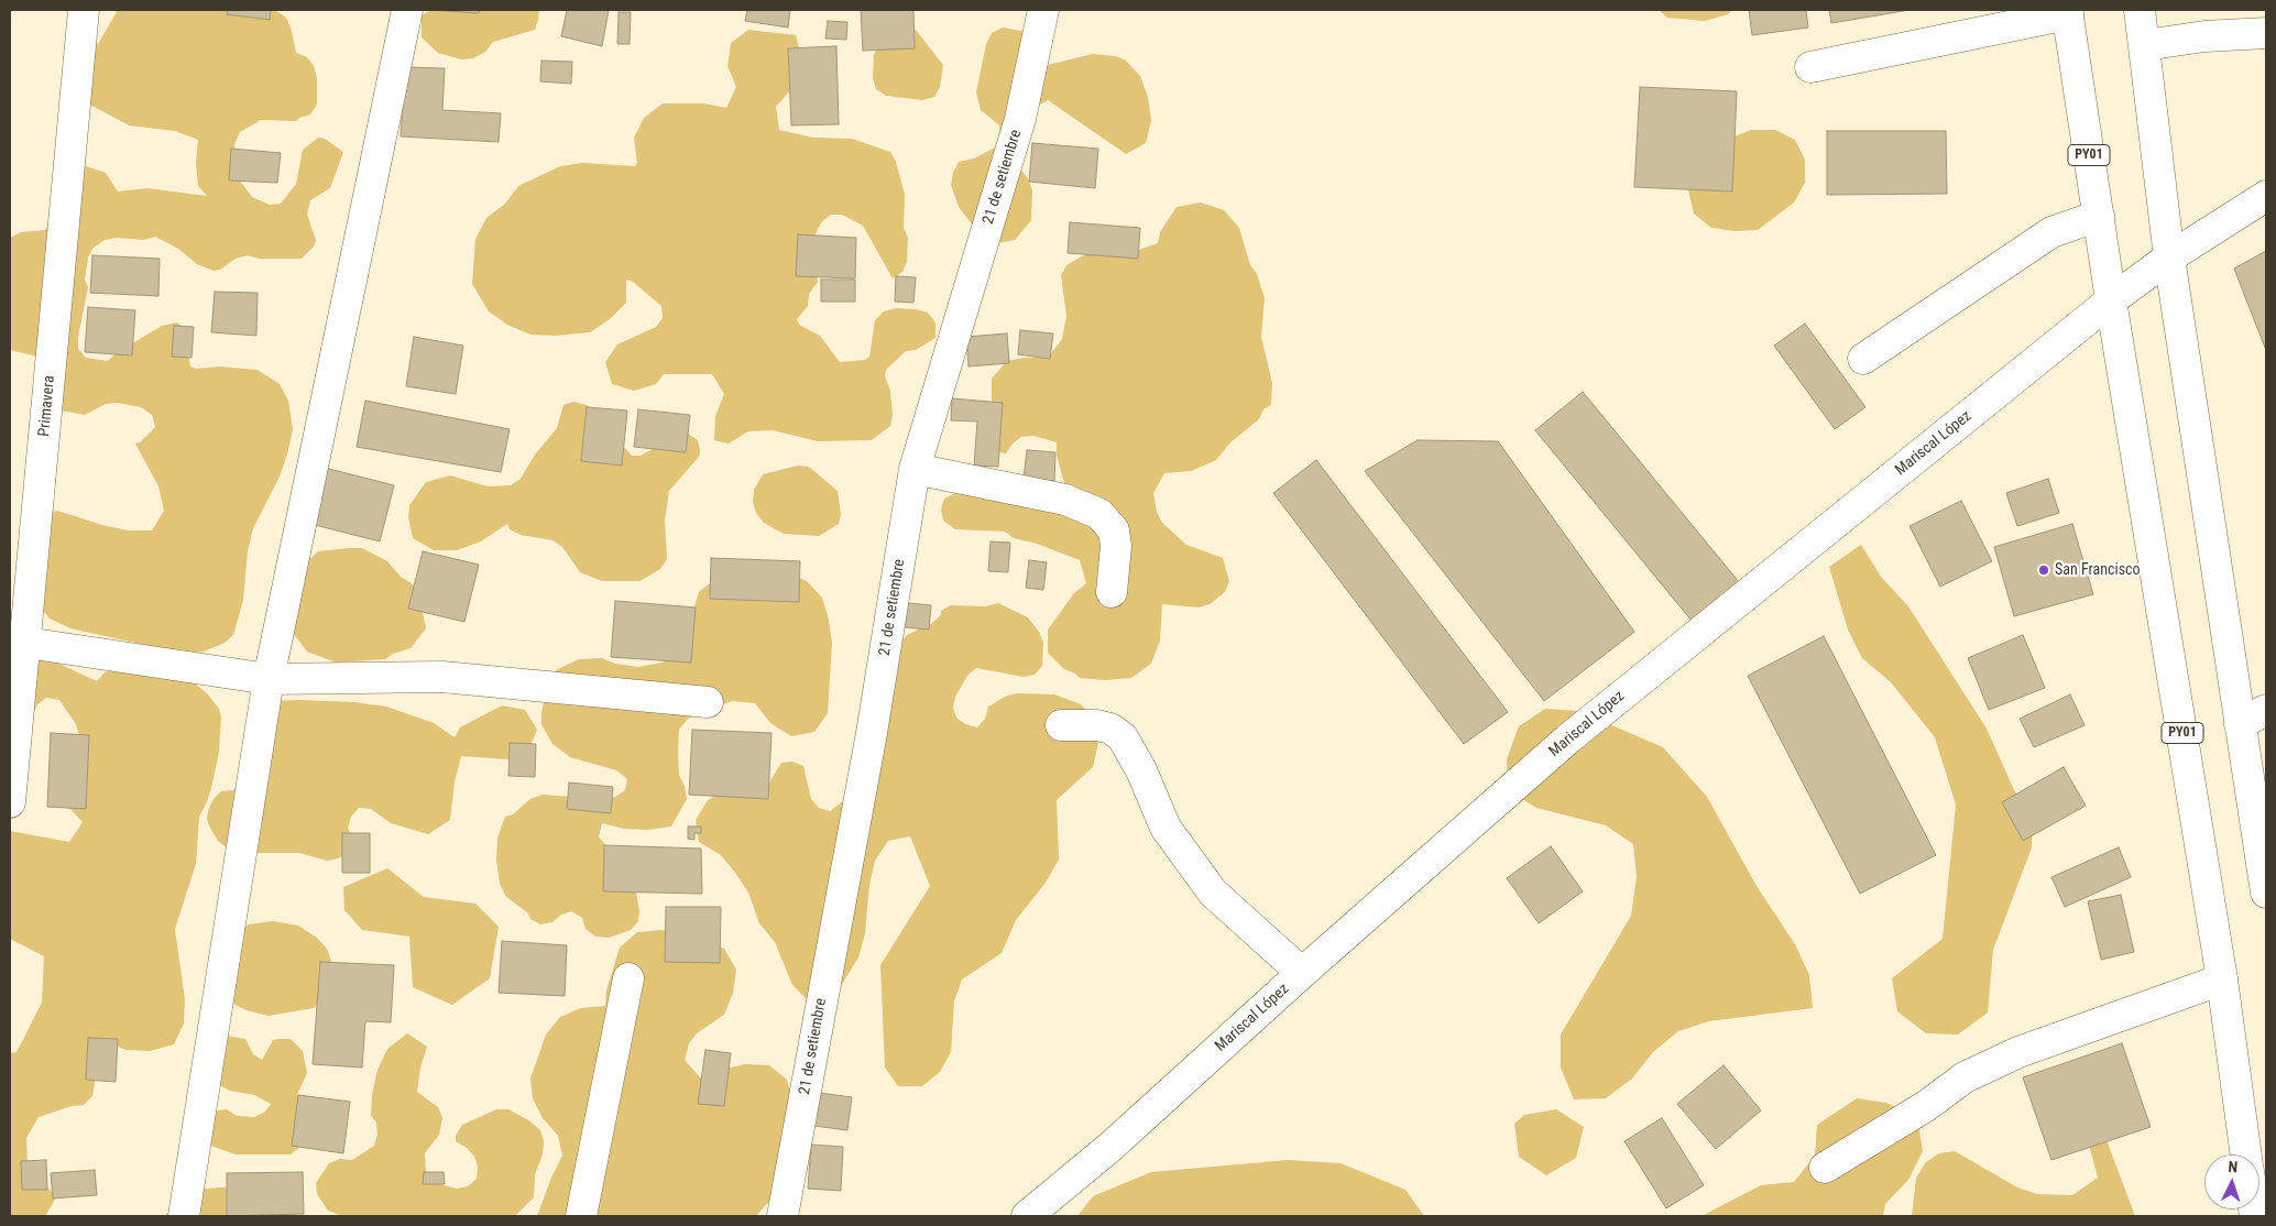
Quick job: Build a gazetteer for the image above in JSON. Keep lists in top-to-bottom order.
{
  "streets": {
    "main road": [
      "PY01",
      "21 de setiembre",
      "Primavera",
      "Mariscal López"
    ]
  },
  "crossings": [
    ["PY01", "Mariscal López"]
  ],
  "places": ["San Francisco"],
  "north": "top"
}
